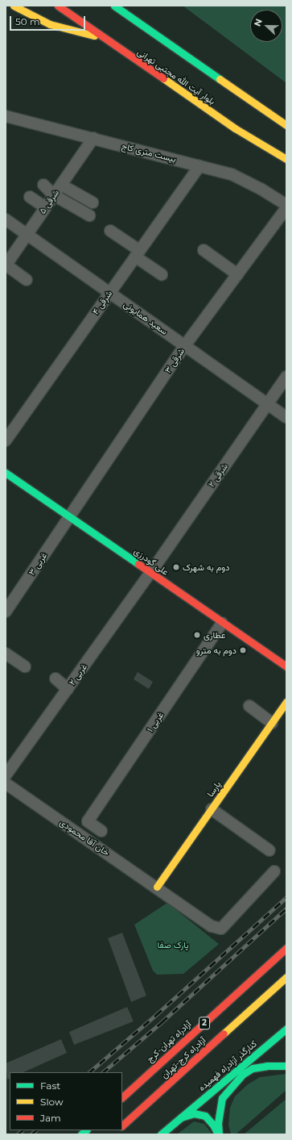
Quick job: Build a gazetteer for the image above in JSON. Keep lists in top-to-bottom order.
{
  "streets": {
    "main road": [
      "بلوار آیت الله مجتبی تهرانی",
      "علی گودرزی",
      "پارسا",
      "2",
      "آزادراه تهران-کرج",
      "آزادراه کرج-تهران",
      "کنارگذر آزادراه فهمیده"
    ],
    "street": [
      "بیست متری کاج",
      "۵ شرقی",
      "۴ شرقی",
      "سعید همایونی",
      "۳ شرقی",
      "۲ شرقی",
      "۳ غربی",
      "۲ غربی",
      "۱ غربی",
      "خان آقا محمودی"
    ]
  },
  "crossings": [
    ["بیست متری کاج", "۵ شرقی"],
    ["بیست متری کاج", "۴ شرقی"],
    ["۵ شرقی", "سعید همایونی"],
    ["۴ شرقی", "سعید همایونی"],
    ["سعید همایونی", "۳ شرقی"],
    ["سعید همایونی", "۲ شرقی"],
    ["۳ شرقی", "علی گودرزی"],
    ["۳ شرقی", "۳ غربی"],
    ["۲ شرقی", "علی گودرزی"],
    ["۲ شرقی", "۲ غربی"],
    ["علی گودرزی", "۳ غربی"],
    ["علی گودرزی", "۲ غربی"],
    ["علی گودرزی", "۱ غربی"],
    ["پارسا", "خان آقا محمودی"]
  ],
  "parks": ["پارک صفا"],
  "places": ["دوم به شهرک", "عطاری", "دوم به مترو"],
  "legend": ["Fast", "Slow", "Jam"],
  "scale_bar": "50 m",
  "north": "left"
}
